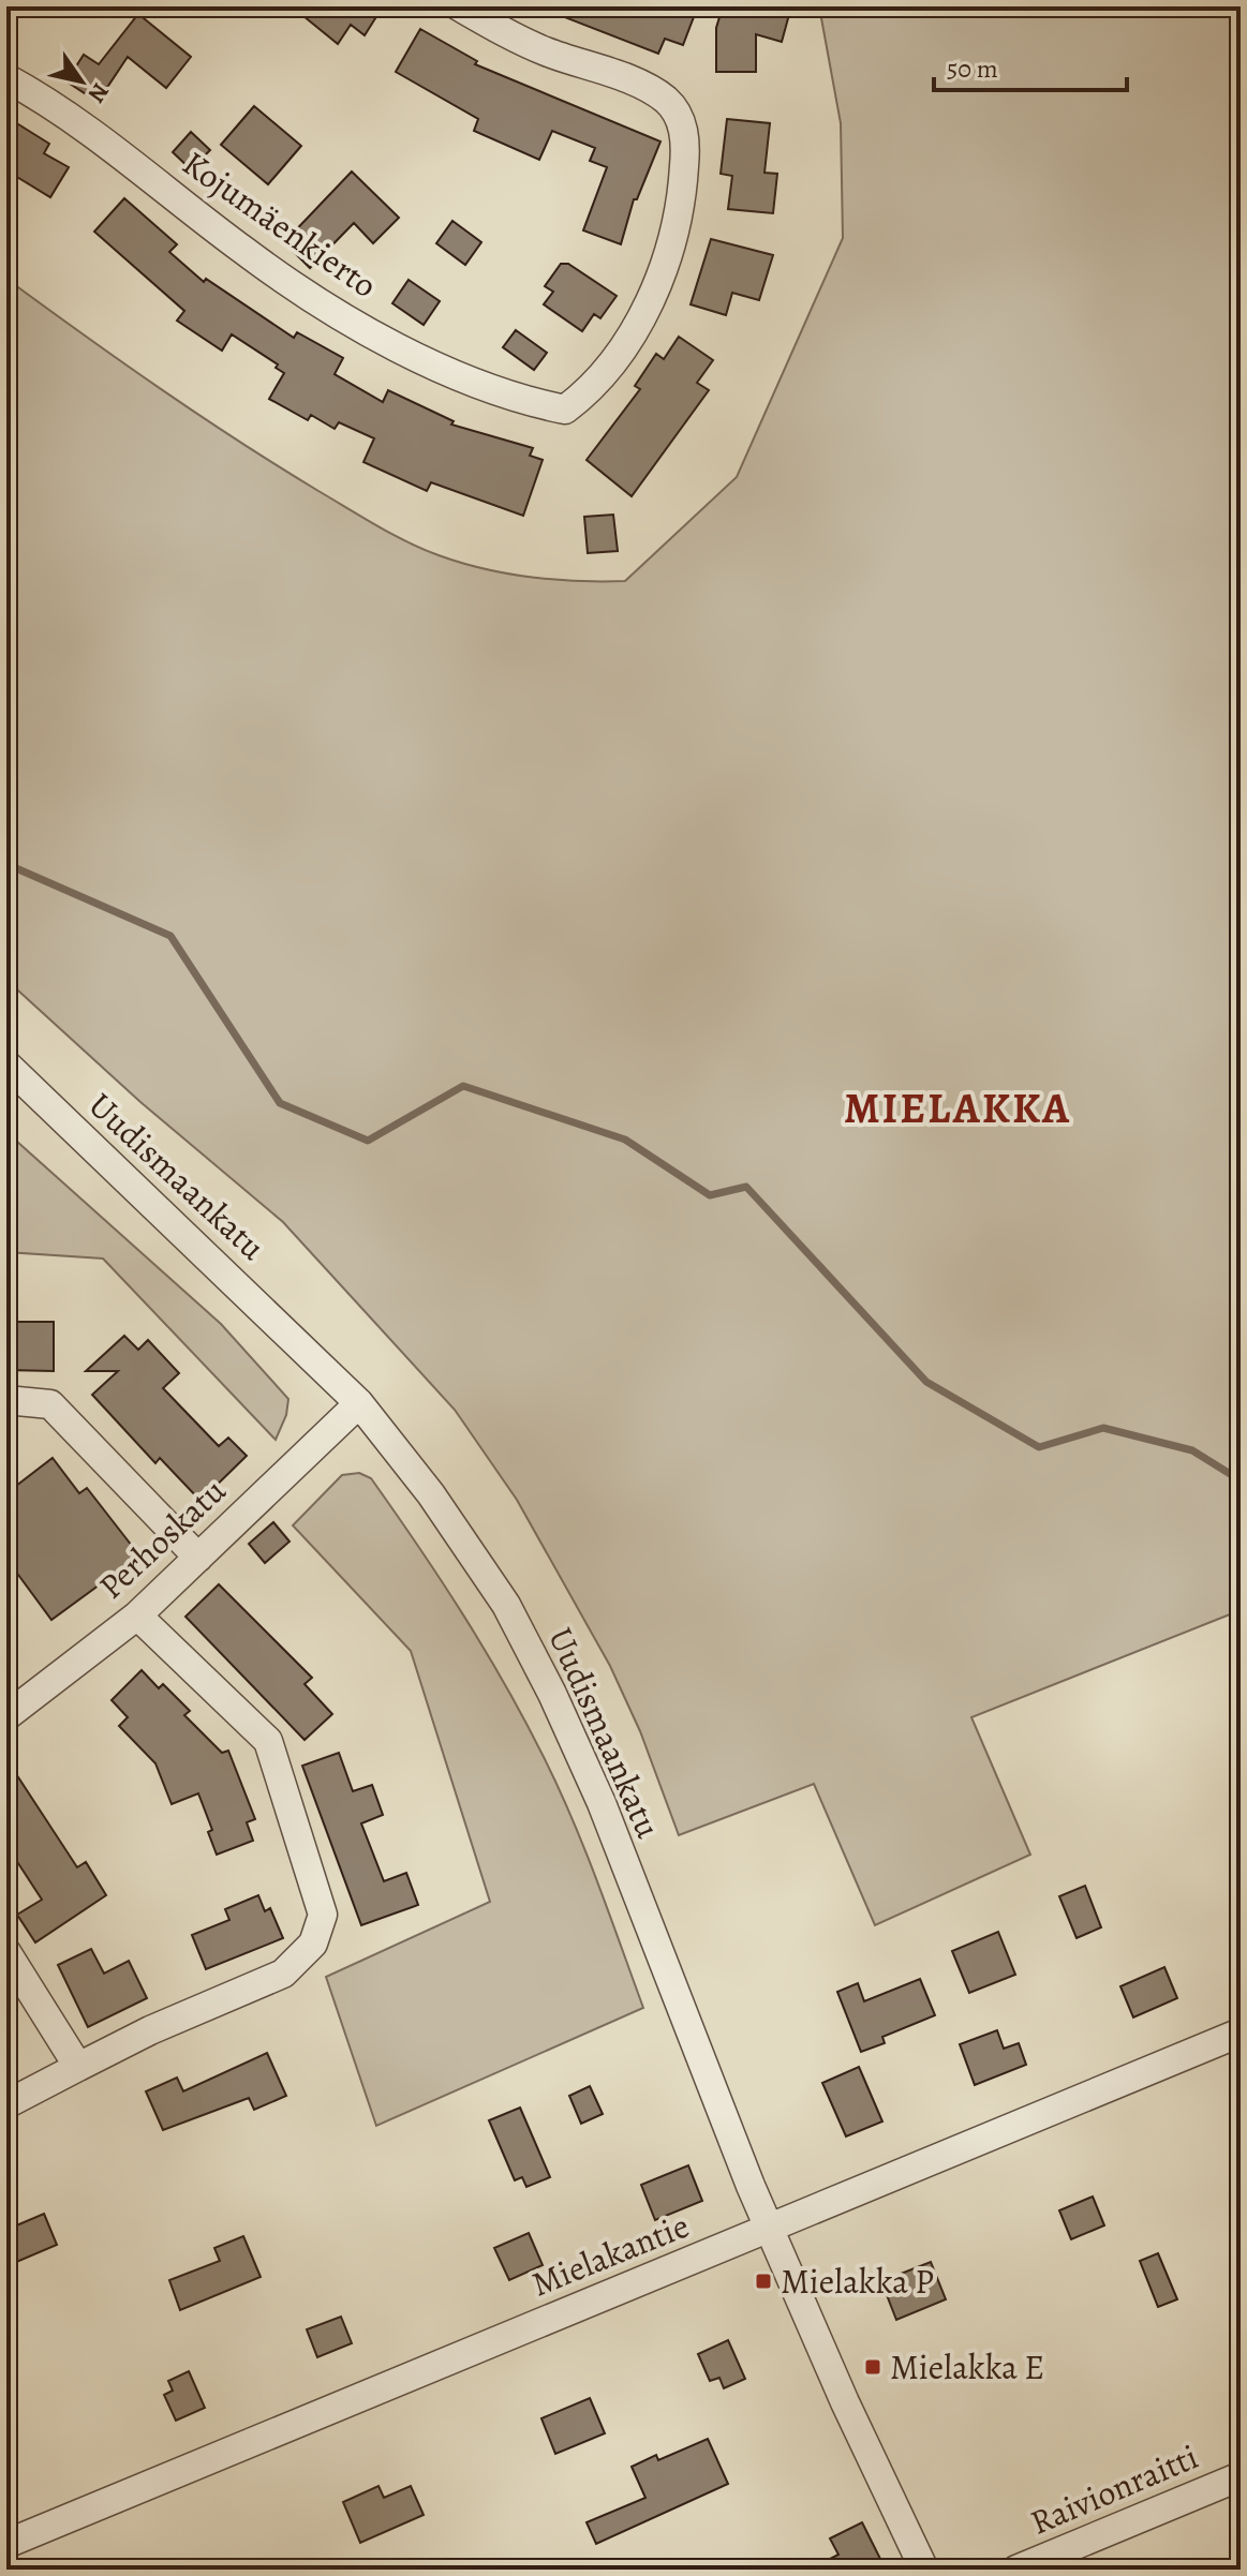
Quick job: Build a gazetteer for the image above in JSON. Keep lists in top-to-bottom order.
{
  "streets": {
    "street": [
      "Kojumäenkierto",
      "Uudismaankatu",
      "Perhoskatu",
      "Mielakantie",
      "Raivionraitti"
    ]
  },
  "crossings": [
    ["Uudismaankatu", "Perhoskatu"],
    ["Uudismaankatu", "Mielakantie"]
  ],
  "districts": ["MIELAKKA"],
  "places": {
    "transit": ["Mielakka P", "Mielakka E"]
  },
  "scale_bar": "50 m",
  "north": "bottom right"
}
